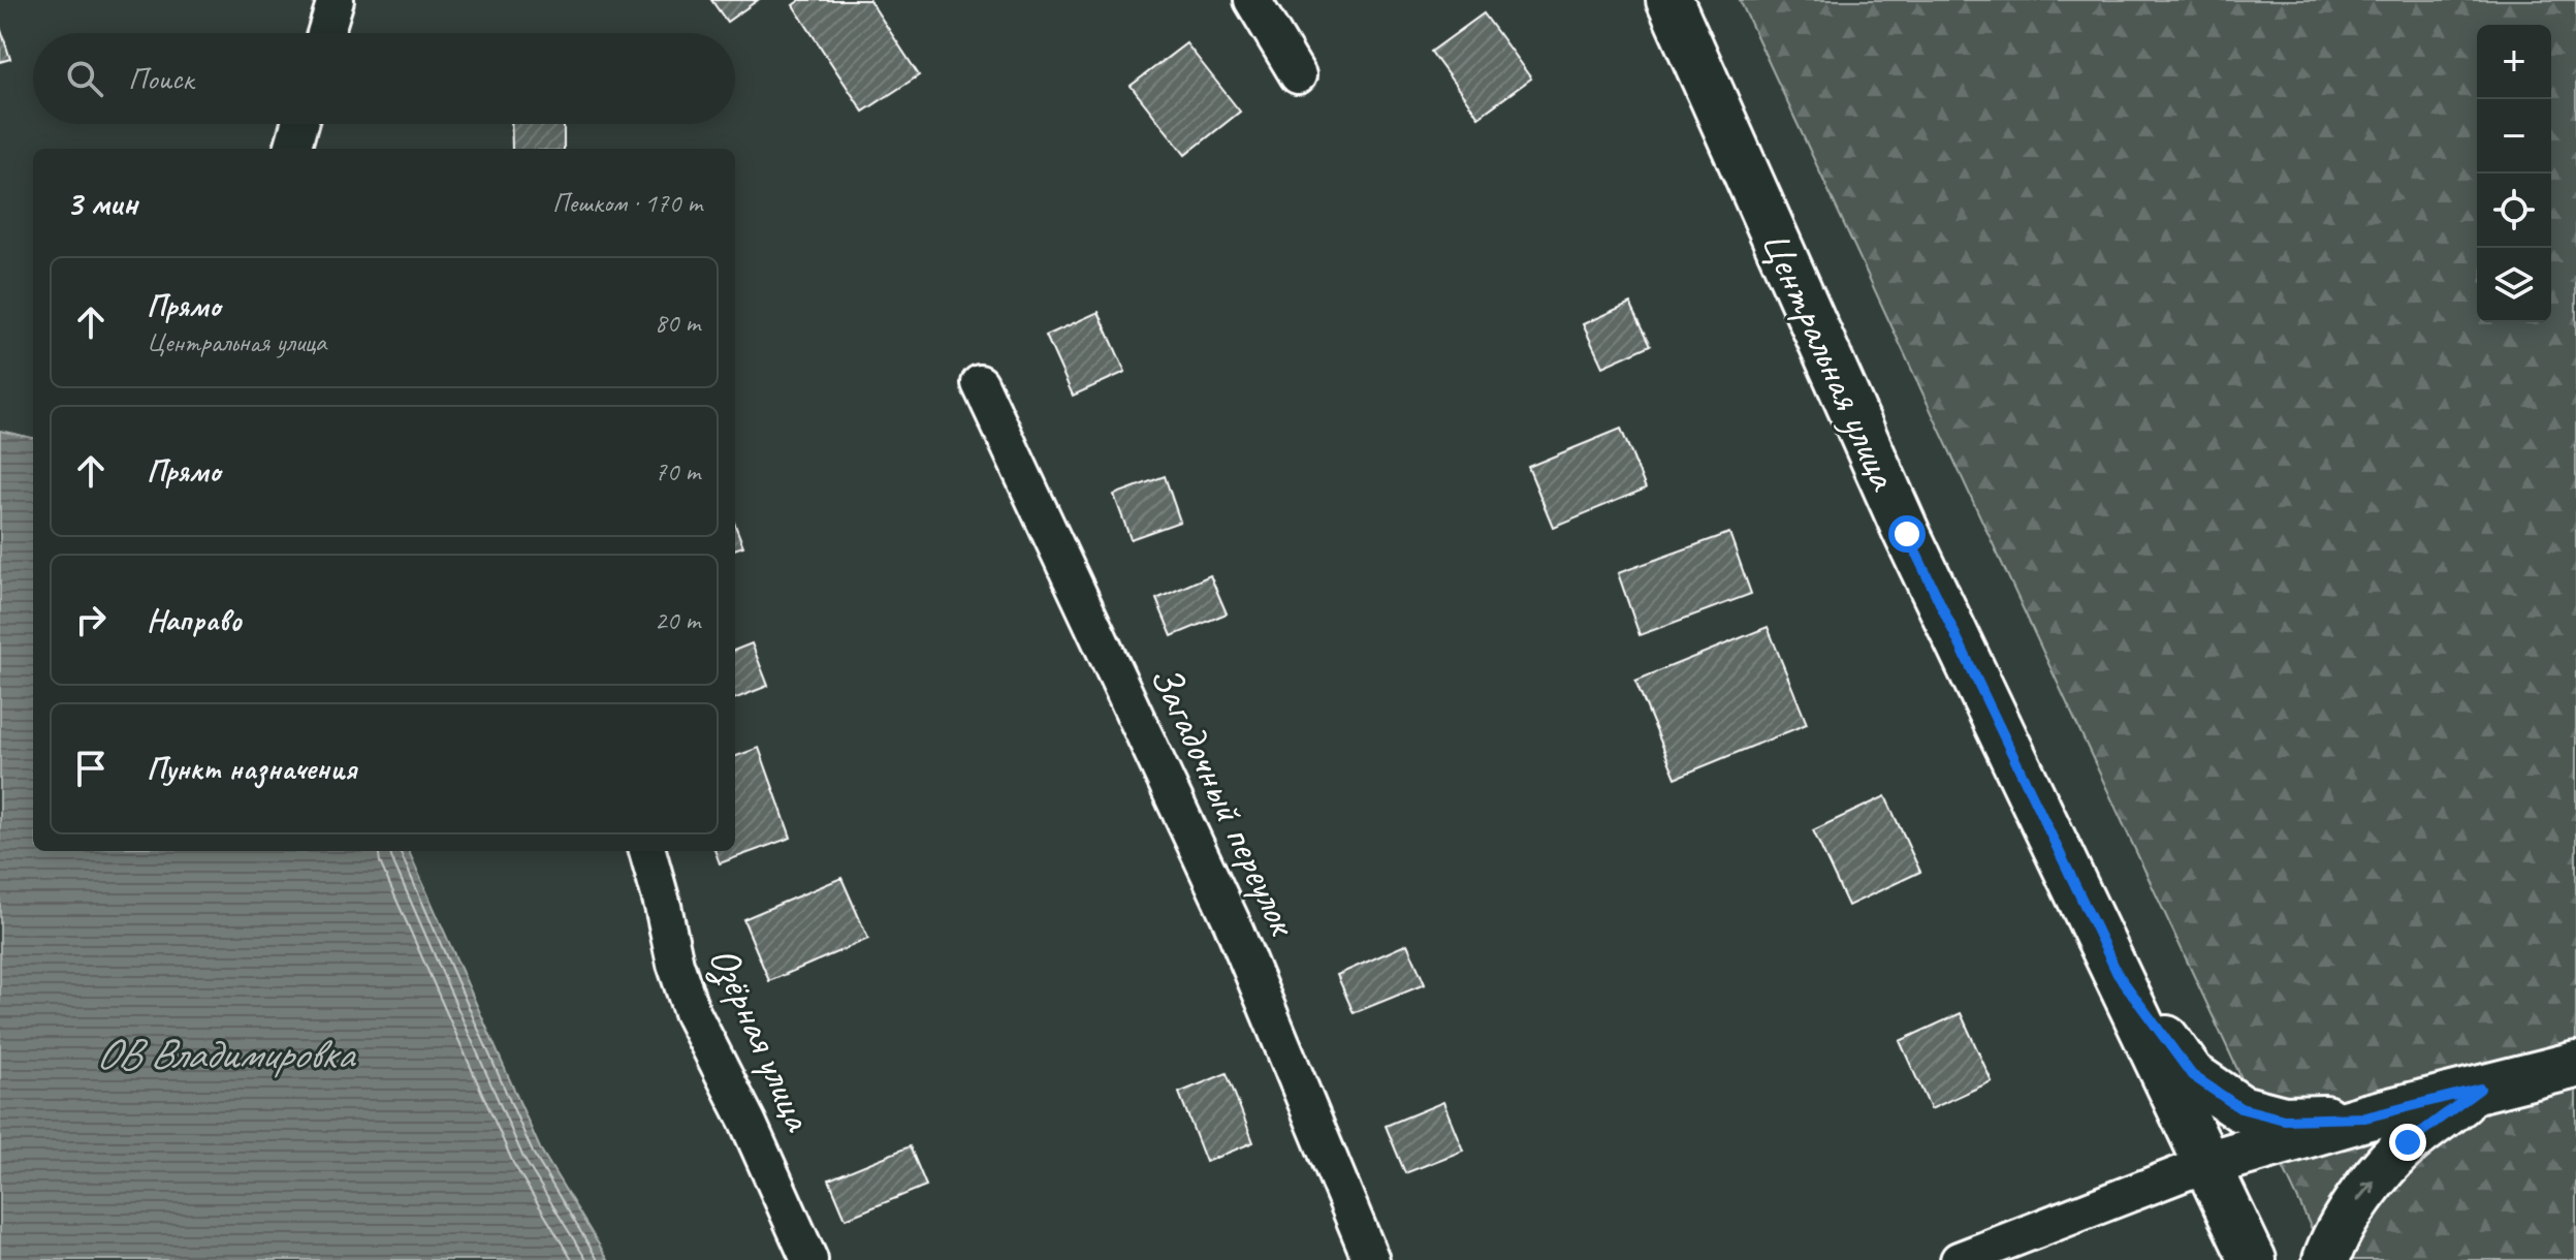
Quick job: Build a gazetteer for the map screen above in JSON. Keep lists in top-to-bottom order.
{
  "streets": {
    "street": ["Центральная улица", "Загадочный переулок", "Озёрная улица"]
  },
  "water": ["ОВ Владимировка"],
  "page": {
    "map_buttons": ["+", "−"],
    "search": "Поиск",
    "heading": ["3 мин", "Пешком · 170 m"],
    "list": [
      ["Прямо", "Центральная улица", "80 m"],
      ["Прямо", "70 m"],
      ["Направо", "20 m"],
      "Пункт назначения"
    ]
  }
}
